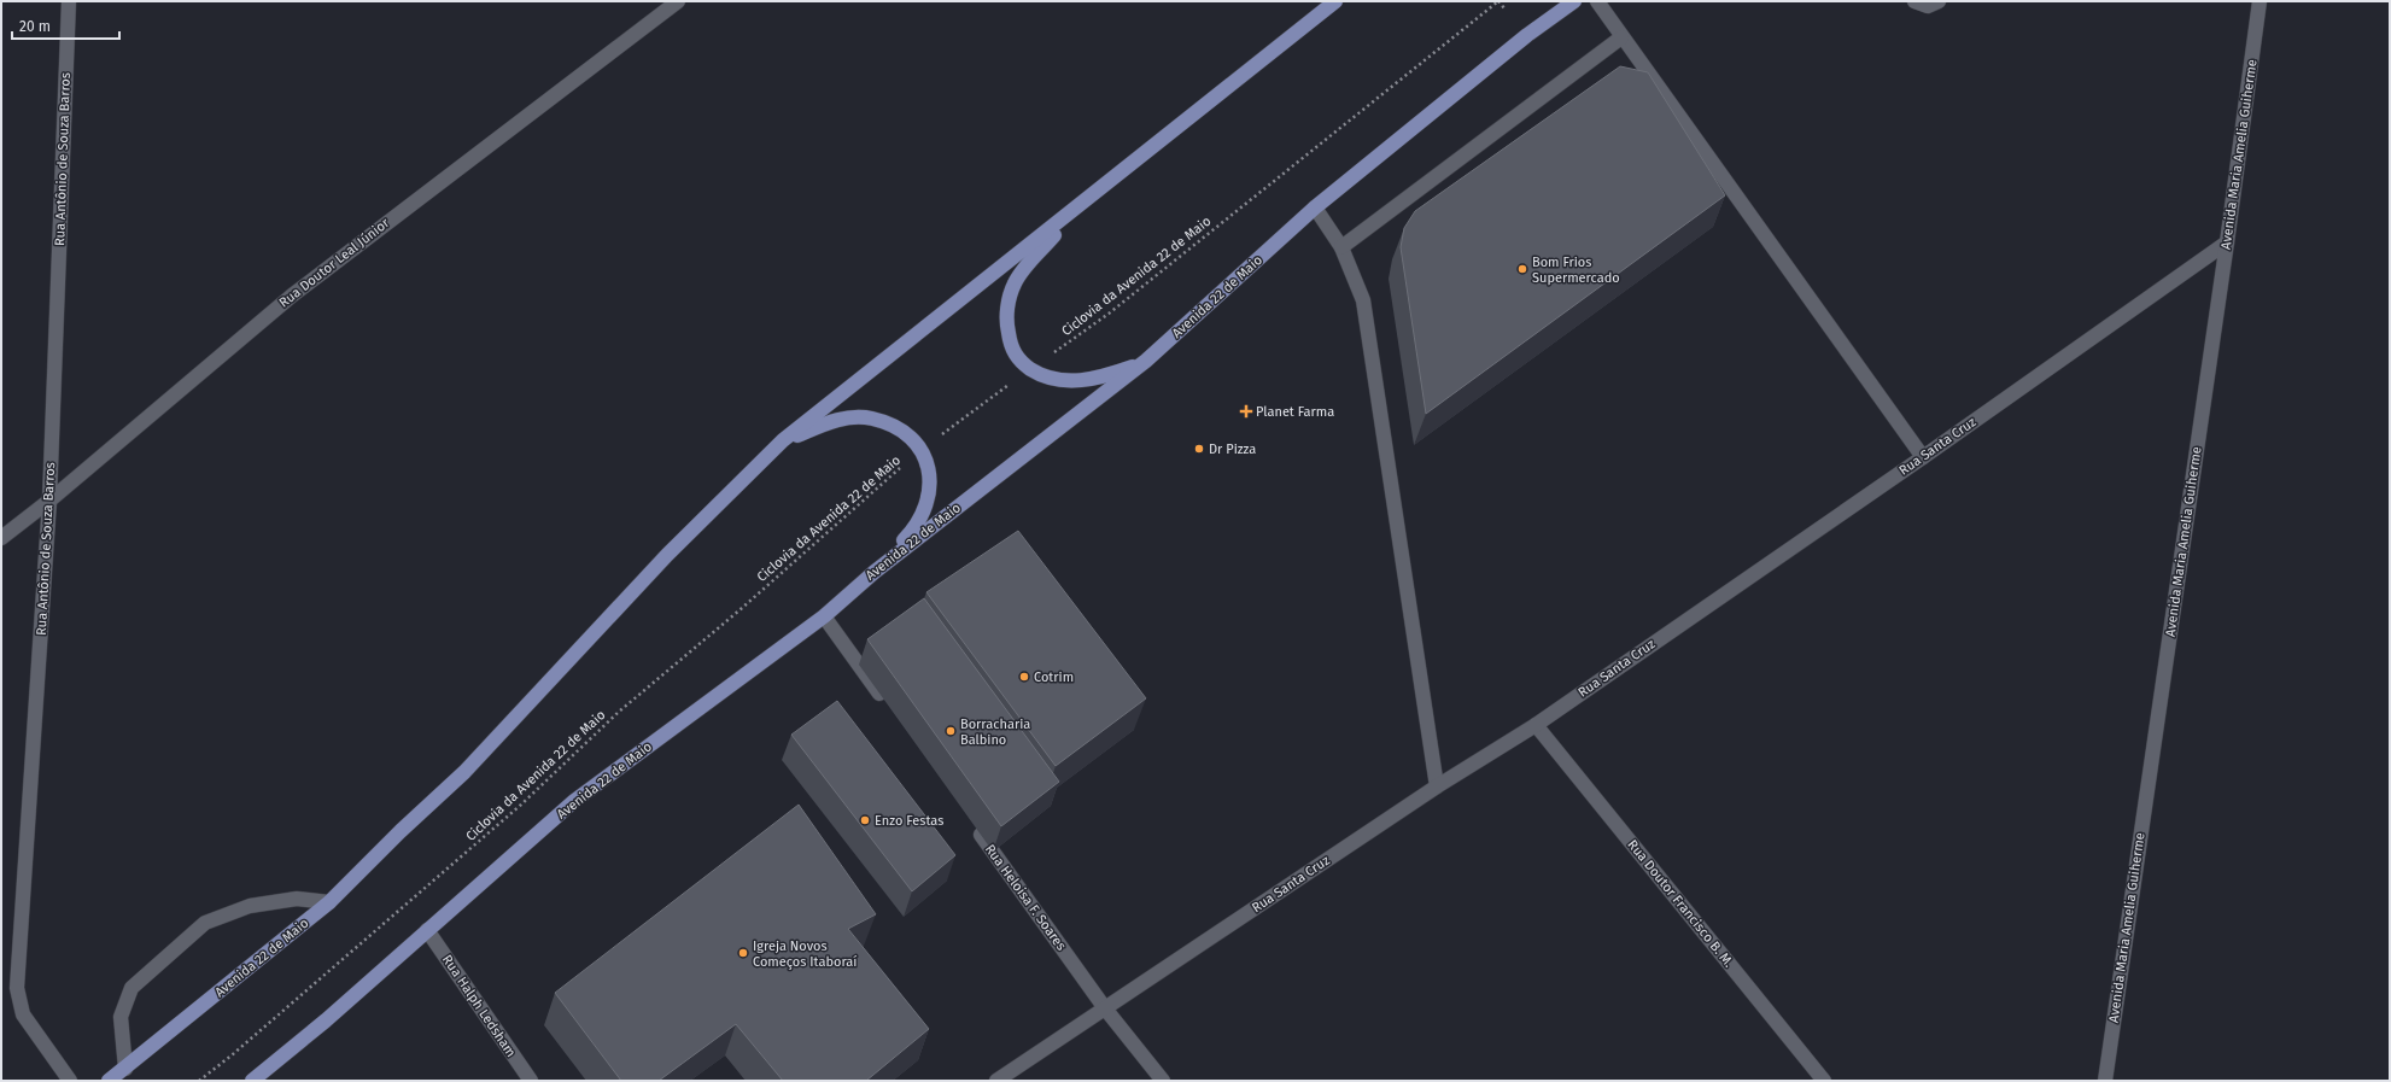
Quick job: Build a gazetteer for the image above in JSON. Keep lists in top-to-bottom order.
{
  "streets": {
    "main road": ["Avenida 22 de Maio"],
    "street": [
      "Avenida Maria Amelia Guiherme",
      "Rua Antônio de Souza Barros",
      "Rua Doutor Leal Júnior",
      "Rua Santa Cruz",
      "Rua Heloisa F. Soares",
      "Rua Doutor Francisco B. M.",
      "Rua Halph Ledsham"
    ],
    "path": ["Ciclovia da Avenida 22 de Maio"]
  },
  "crossings": [
    ["Avenida Maria Amelia Guiherme", "Rua Santa Cruz"],
    ["Rua Antônio de Souza Barros", "Rua Doutor Leal Júnior"],
    ["Avenida 22 de Maio", "Rua Halph Ledsham"],
    ["Rua Santa Cruz", "Rua Heloisa F. Soares"],
    ["Rua Santa Cruz", "Rua Doutor Francisco B. M."]
  ],
  "places": {
    "other": [
      "Bom Frios Supermercado",
      "Dr Pizza",
      "Cotrim",
      "Borracharia Balbino",
      "Enzo Festas",
      "Igreja Novos Começos Itaboraí"
    ],
    "health": ["Planet Farma"]
  },
  "scale_bar": "20 m"
}
